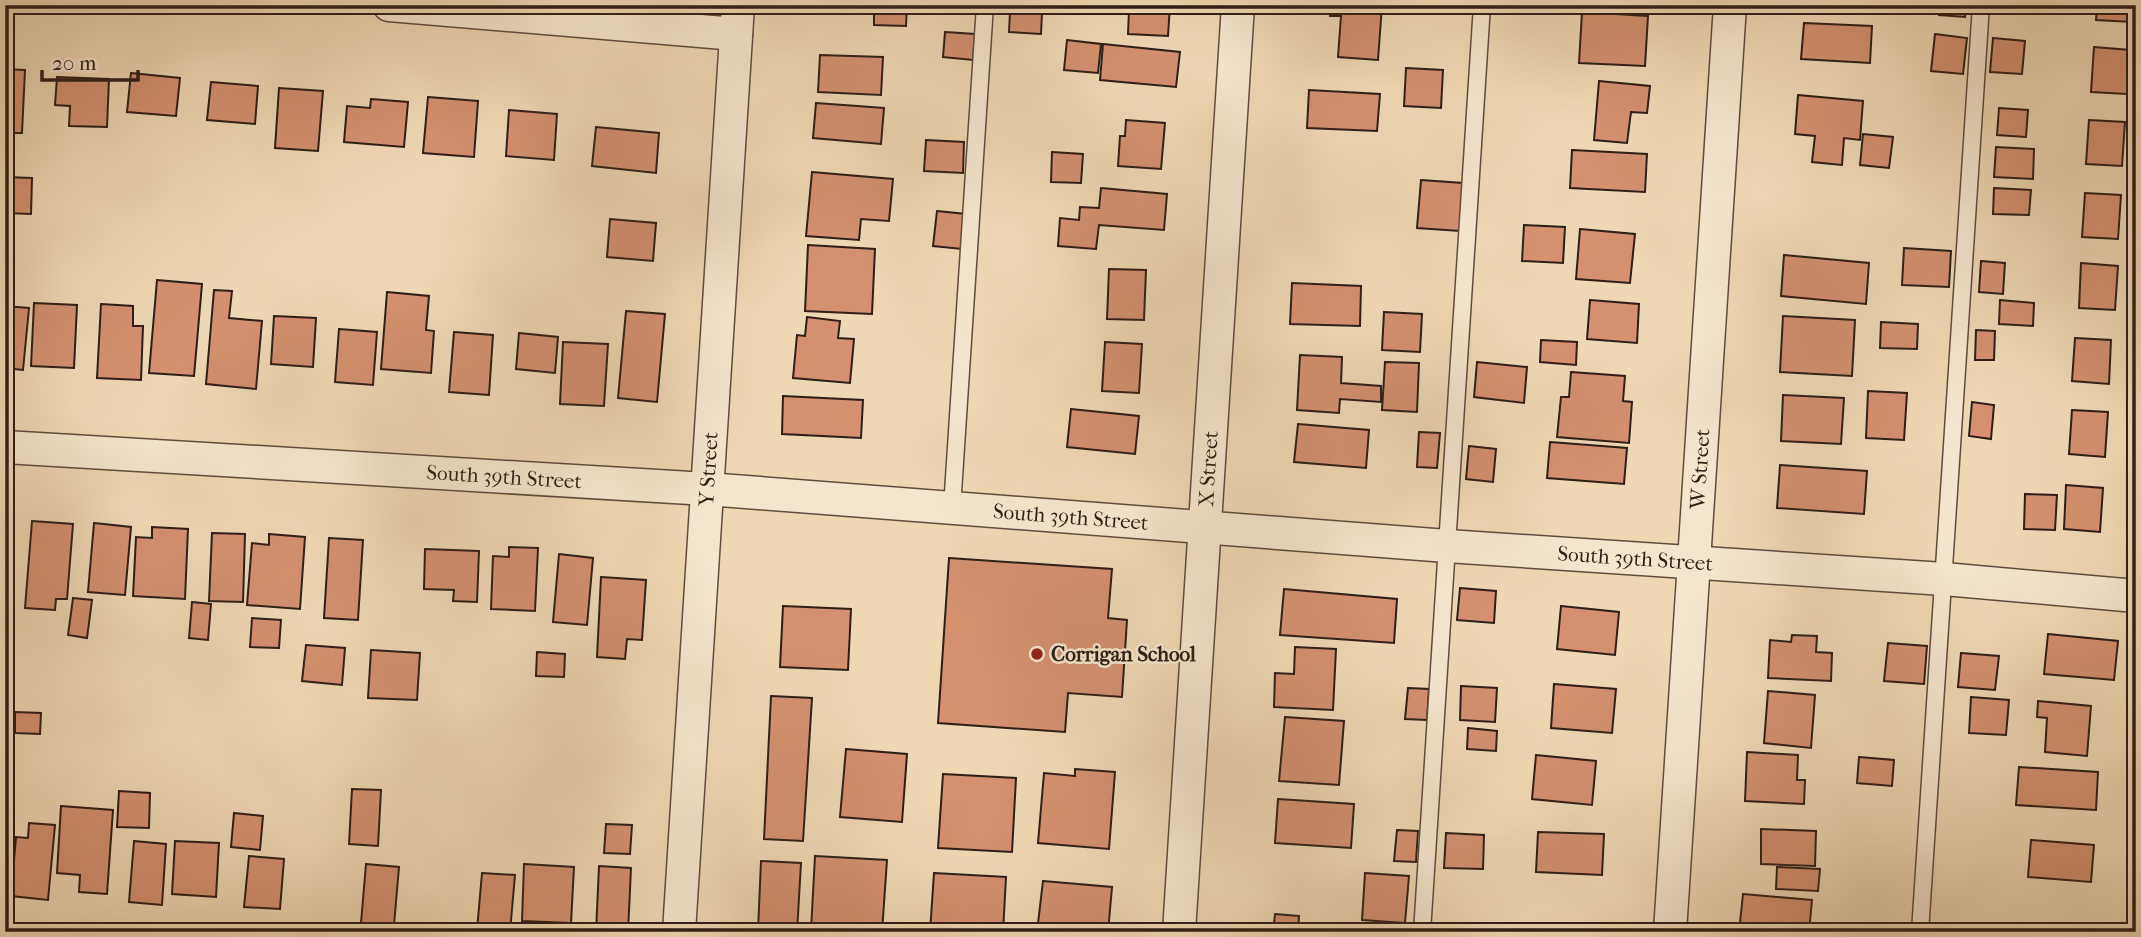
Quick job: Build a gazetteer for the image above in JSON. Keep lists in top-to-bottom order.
{
  "streets": {
    "street": [
      "Y Street",
      "W Street",
      "X Street",
      "South 39th Street"
    ]
  },
  "crossings": [
    ["Y Street", "South 39th Street"],
    ["W Street", "South 39th Street"],
    ["X Street", "South 39th Street"]
  ],
  "places": ["Corrigan School"],
  "scale_bar": "20 m"
}
